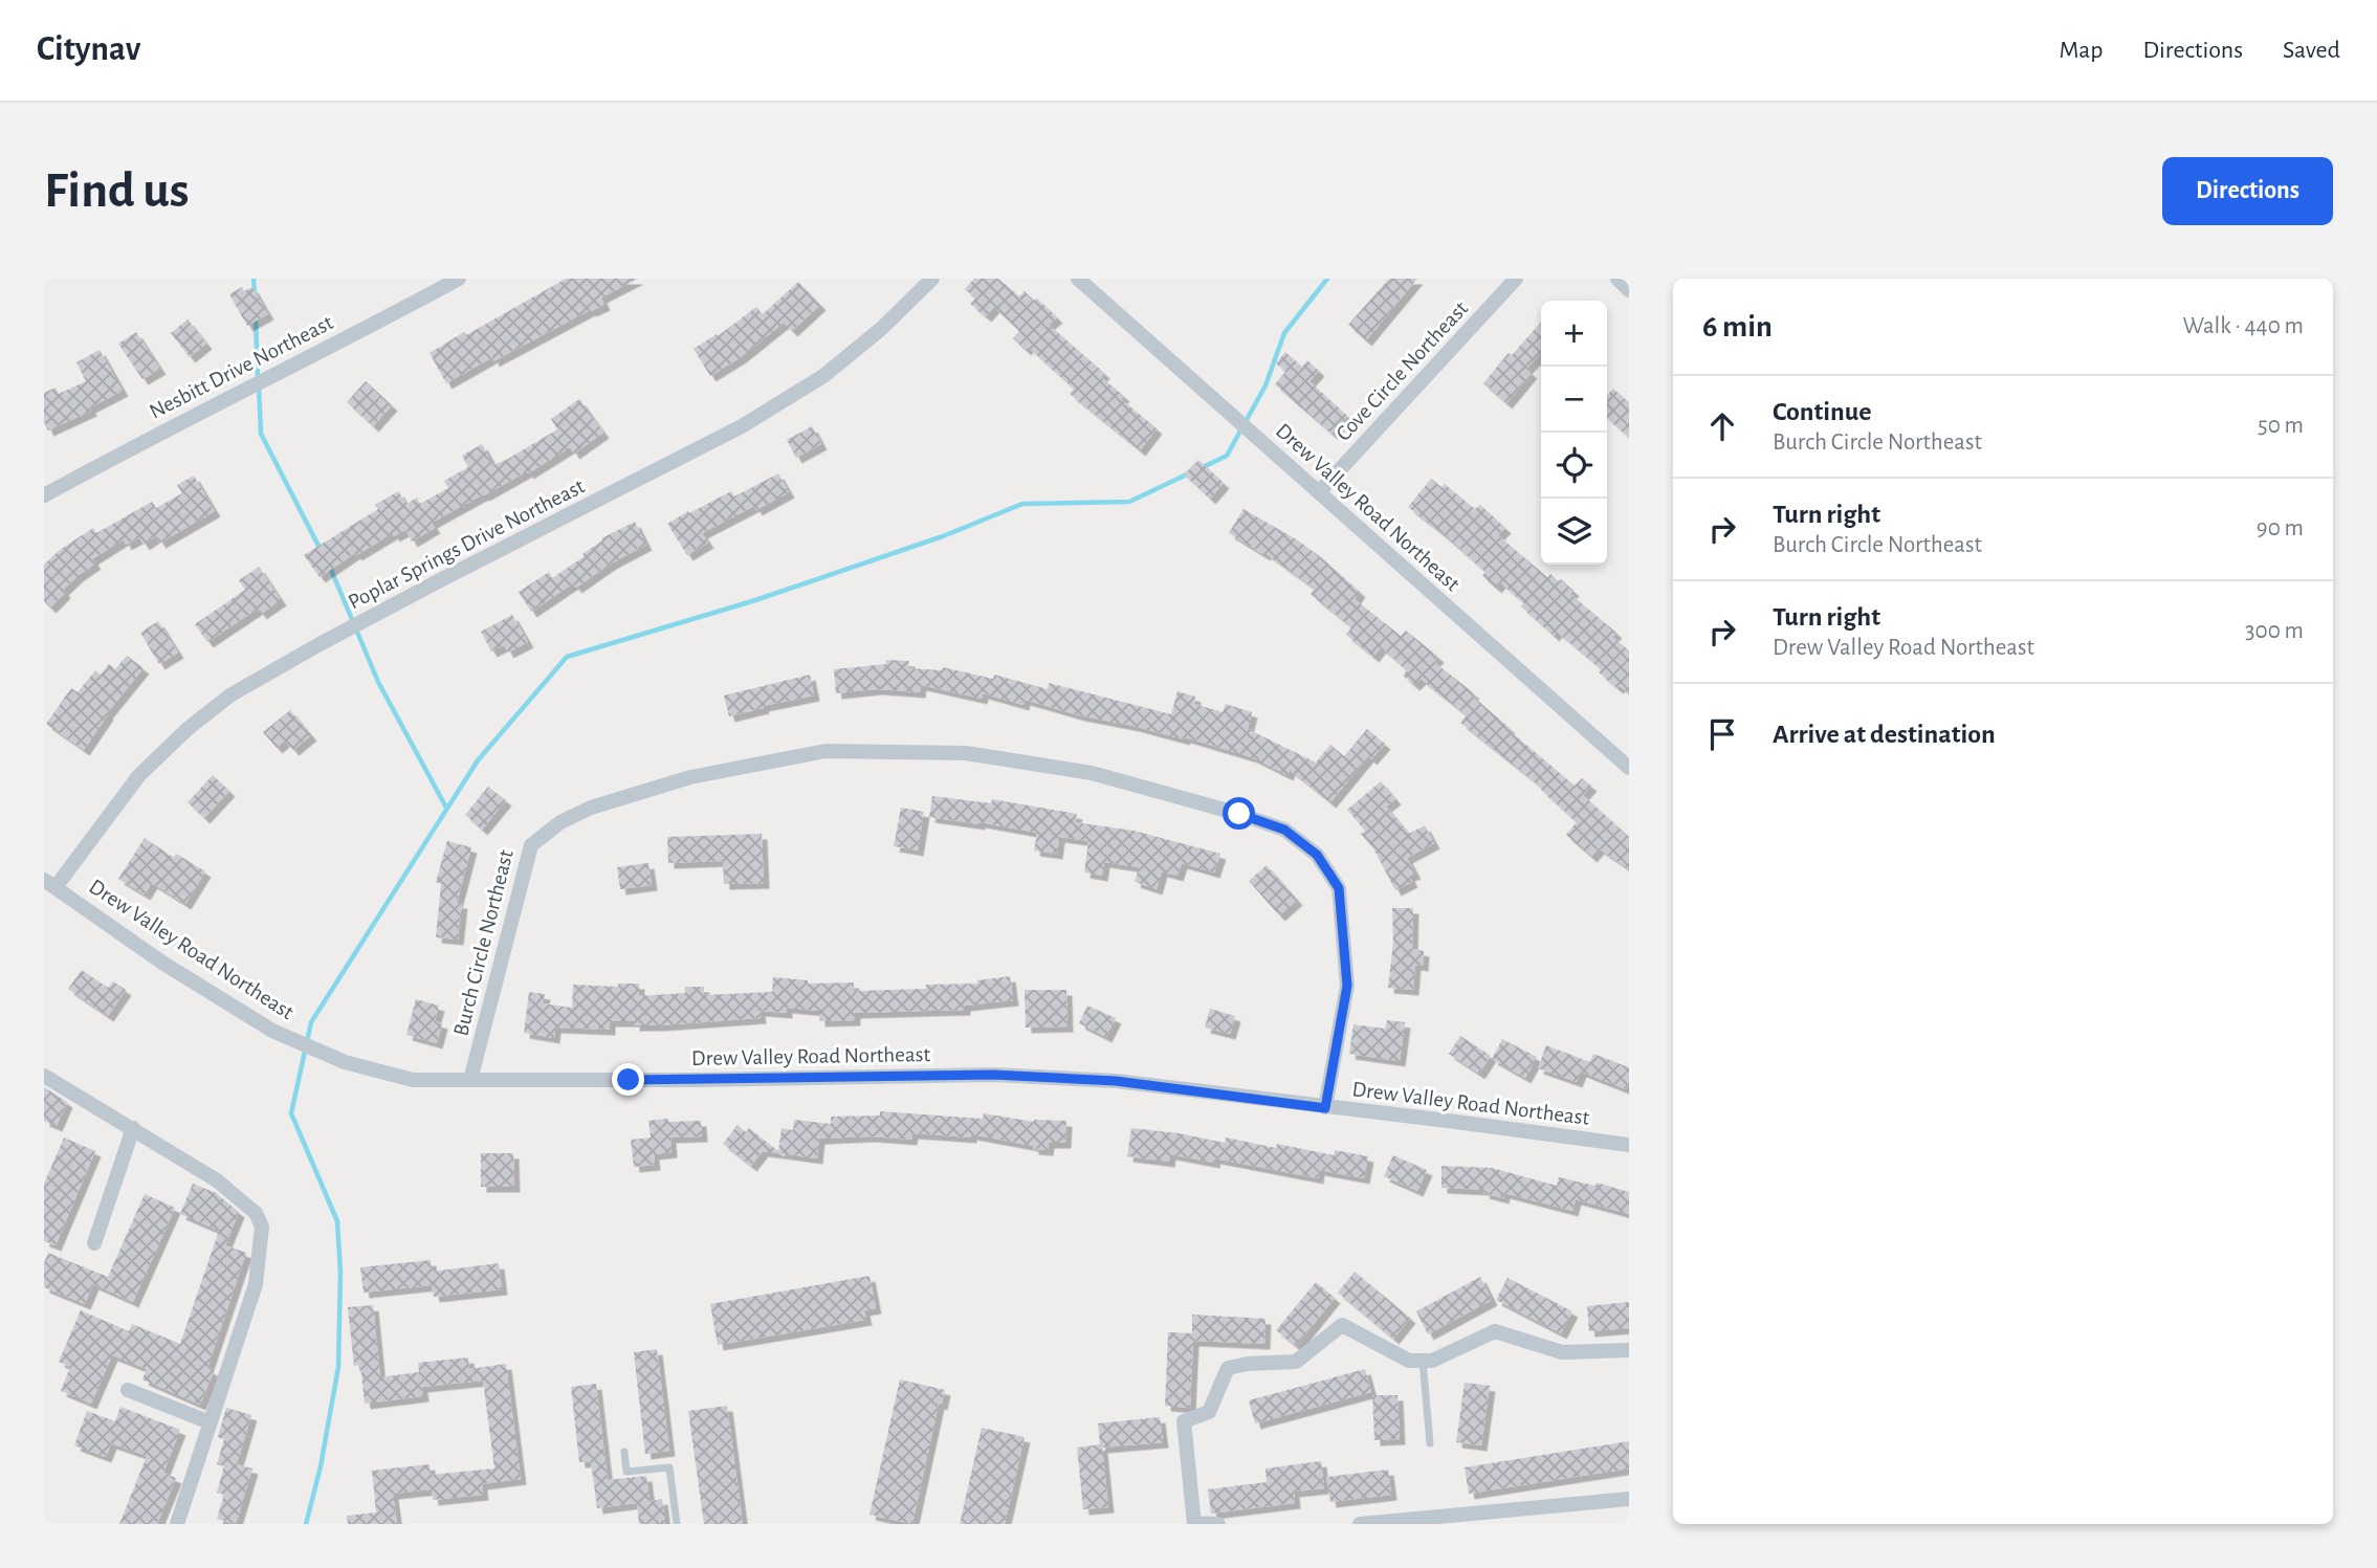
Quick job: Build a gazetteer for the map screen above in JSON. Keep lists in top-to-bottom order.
{
  "streets": {
    "street": [
      "Nesbitt Drive Northeast",
      "Cove Circle Northeast",
      "Drew Valley Road Northeast",
      "Poplar Springs Drive Northeast",
      "Burch Circle Northeast"
    ]
  },
  "crossings": [
    ["Cove Circle Northeast", "Drew Valley Road Northeast"],
    ["Drew Valley Road Northeast", "Poplar Springs Drive Northeast"],
    ["Drew Valley Road Northeast", "Burch Circle Northeast"]
  ],
  "page": {
    "header": "Citynav",
    "nav": ["Map", "Directions", "Saved"],
    "buttons": "Directions",
    "title": "Find us",
    "heading": ["6 min", "Walk · 440 m"],
    "map_buttons": ["+", "−"],
    "list": [
      ["Continue", "Burch Circle Northeast", "50 m"],
      ["Turn right", "Burch Circle Northeast", "90 m"],
      ["Turn right", "Drew Valley Road Northeast", "300 m"],
      "Arrive at destination"
    ]
  }
}
